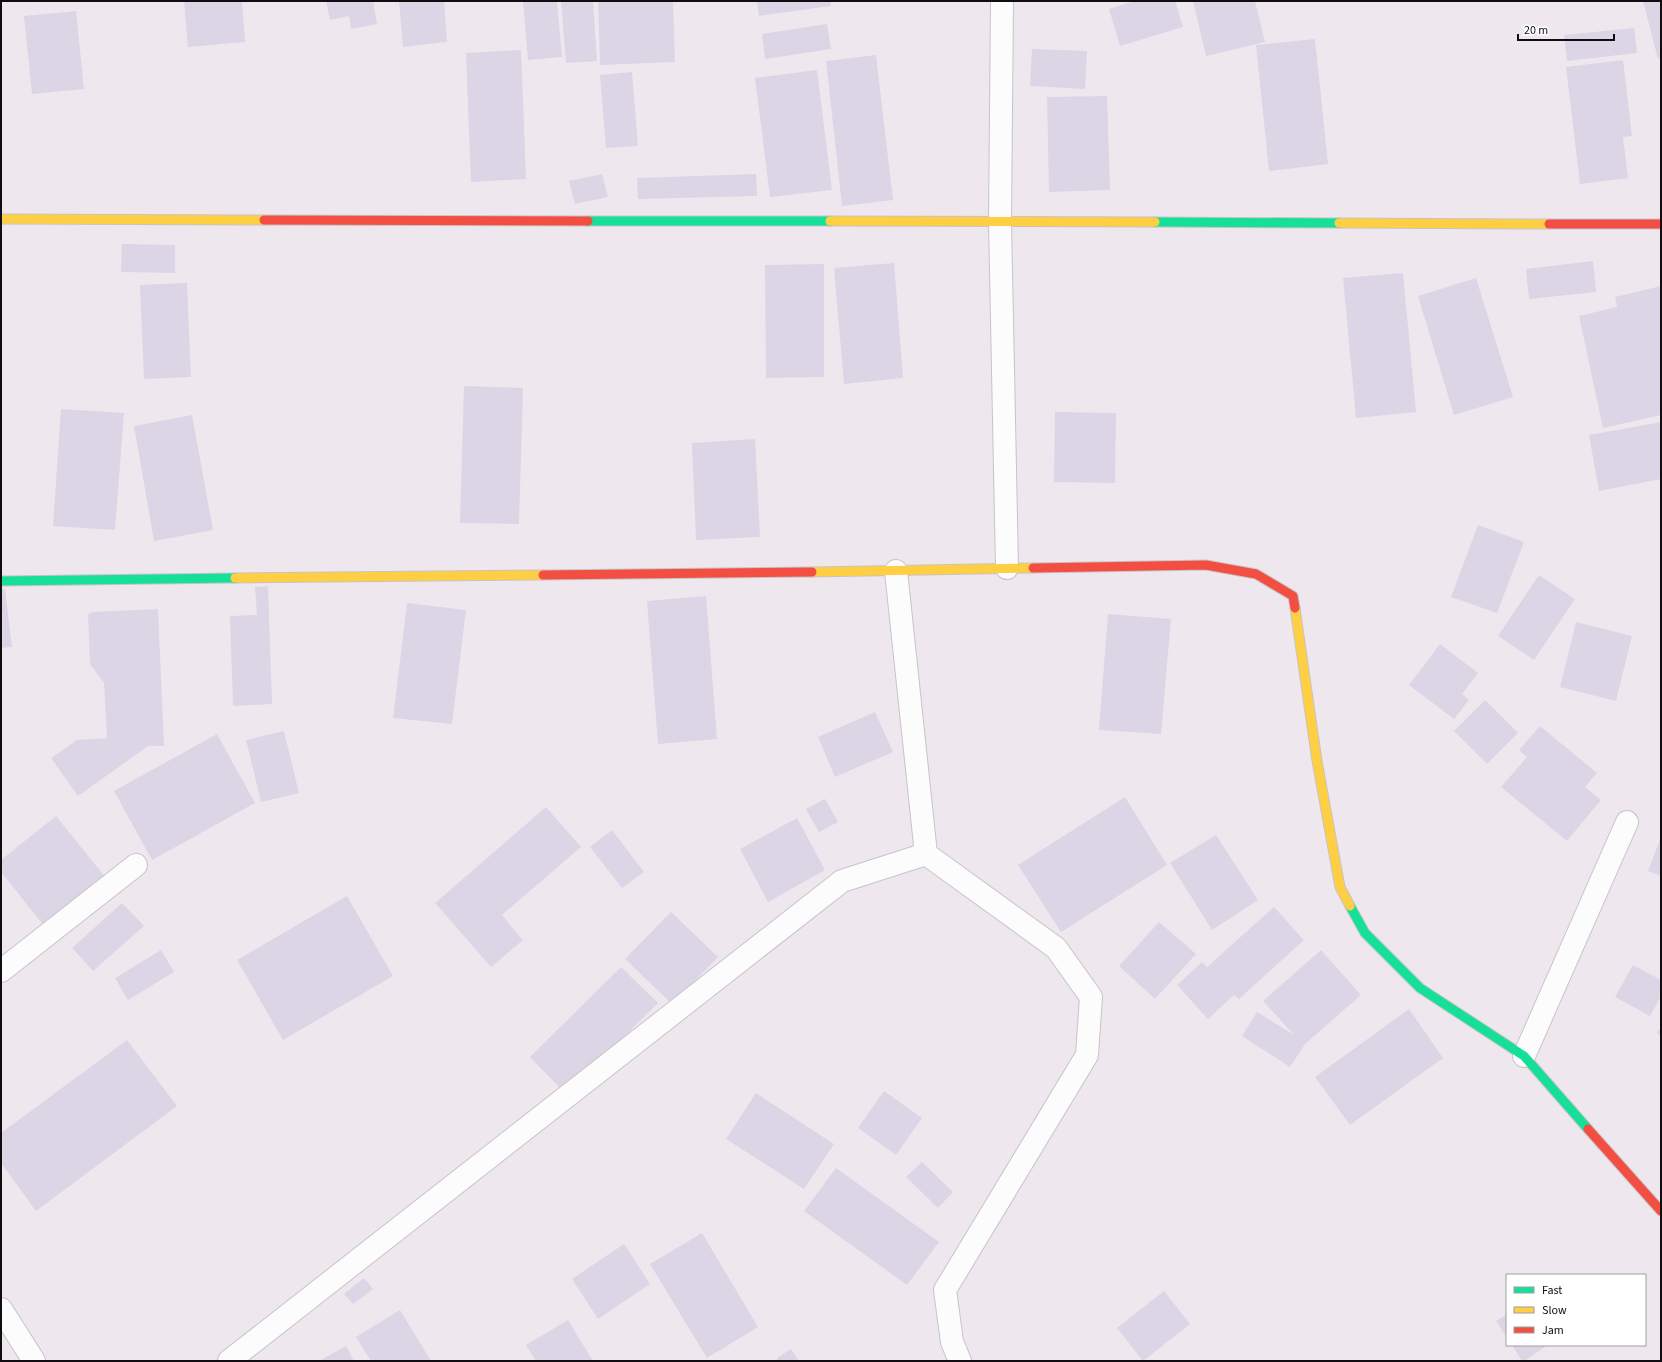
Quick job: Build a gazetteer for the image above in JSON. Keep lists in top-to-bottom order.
{
  "legend": ["Fast", "Slow", "Jam"],
  "scale_bar": "20 m"
}
